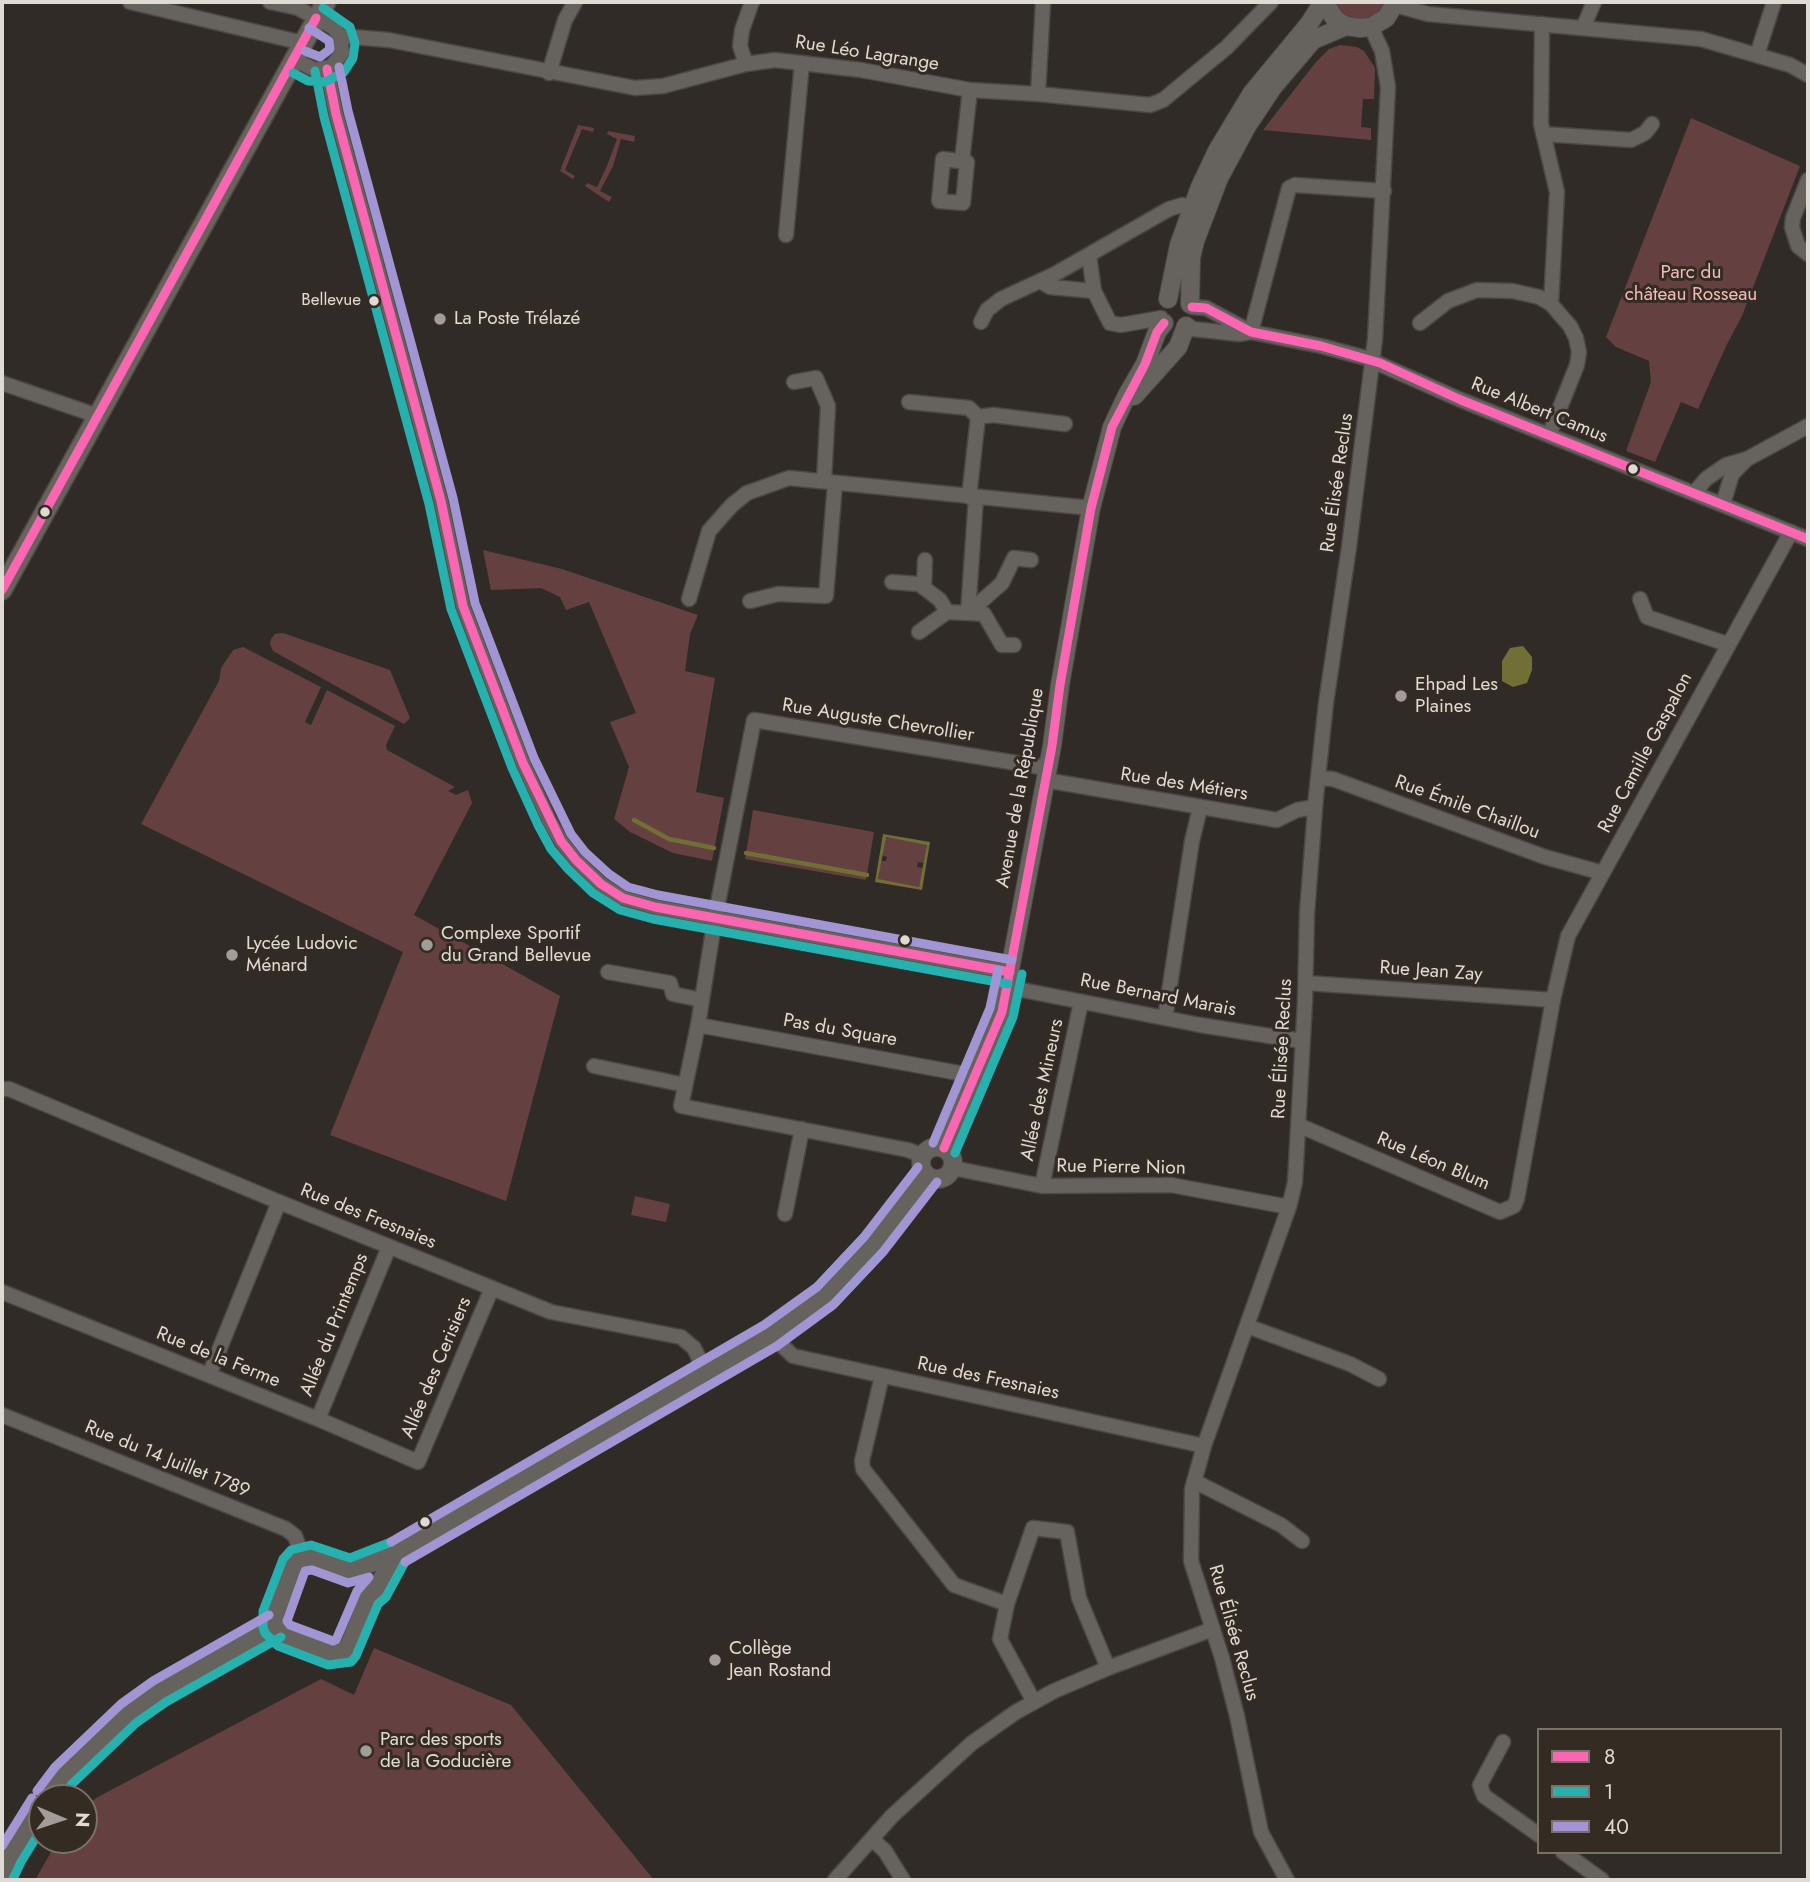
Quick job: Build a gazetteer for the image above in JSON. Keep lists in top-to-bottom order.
{
  "streets": {
    "street": [
      "Rue Léo Lagrange",
      "Rue Albert Camus",
      "Rue Élisée Reclus",
      "Rue Auguste Chevrollier",
      "Rue Camille Gaspalon",
      "Rue des Métiers",
      "Avenue de la République",
      "Rue Émile Chaillou",
      "Rue Jean Zay",
      "Rue Bernard Marais",
      "Pas du Square",
      "Allée des Mineurs",
      "Rue Léon Blum",
      "Rue Pierre Nion",
      "Rue des Fresnaies",
      "Allée du Printemps",
      "Rue de la Ferme",
      "Allée des Cerisiers",
      "Rue du 14 Juillet 1789"
    ]
  },
  "crossings": [
    ["Rue Albert Camus", "Rue Élisée Reclus"],
    ["Rue Albert Camus", "Rue Camille Gaspalon"],
    ["Rue Albert Camus", "Avenue de la République"],
    ["Rue Élisée Reclus", "Rue des Métiers"],
    ["Rue Élisée Reclus", "Rue Émile Chaillou"],
    ["Rue Élisée Reclus", "Rue Jean Zay"],
    ["Rue Élisée Reclus", "Rue Bernard Marais"],
    ["Rue Élisée Reclus", "Rue Léon Blum"],
    ["Rue Élisée Reclus", "Rue Pierre Nion"],
    ["Rue Élisée Reclus", "Rue des Fresnaies"],
    ["Rue Auguste Chevrollier", "Rue des Métiers"],
    ["Rue Auguste Chevrollier", "Avenue de la République"],
    ["Rue Auguste Chevrollier", "Rue Bernard Marais"],
    ["Rue Auguste Chevrollier", "Pas du Square"],
    ["Rue Camille Gaspalon", "Rue Émile Chaillou"],
    ["Rue Camille Gaspalon", "Rue Jean Zay"],
    ["Rue Camille Gaspalon", "Rue Léon Blum"],
    ["Rue des Métiers", "Avenue de la République"],
    ["Avenue de la République", "Rue Bernard Marais"],
    ["Avenue de la République", "Pas du Square"],
    ["Avenue de la République", "Rue Pierre Nion"],
    ["Rue Jean Zay", "Rue Léon Blum"],
    ["Rue Bernard Marais", "Allée des Mineurs"],
    ["Allée des Mineurs", "Rue Pierre Nion"],
    ["Rue des Fresnaies", "Allée du Printemps"],
    ["Rue des Fresnaies", "Allée des Cerisiers"],
    ["Allée du Printemps", "Rue de la Ferme"],
    ["Rue de la Ferme", "Allée des Cerisiers"]
  ],
  "parks": ["Parc du château Rosseau"],
  "places": [
    "Bellevue",
    "La Poste Trélazé",
    "Ehpad Les Plaines",
    "Complexe Sportif du Grand Bellevue",
    "Lycée Ludovic Ménard",
    "Collège Jean Rostand",
    "Parc des sports de la Goducière"
  ],
  "lines": ["transit line 1", "transit line 8", "transit line 40"],
  "legend": ["8", "1", "40"],
  "north": "right"
}
